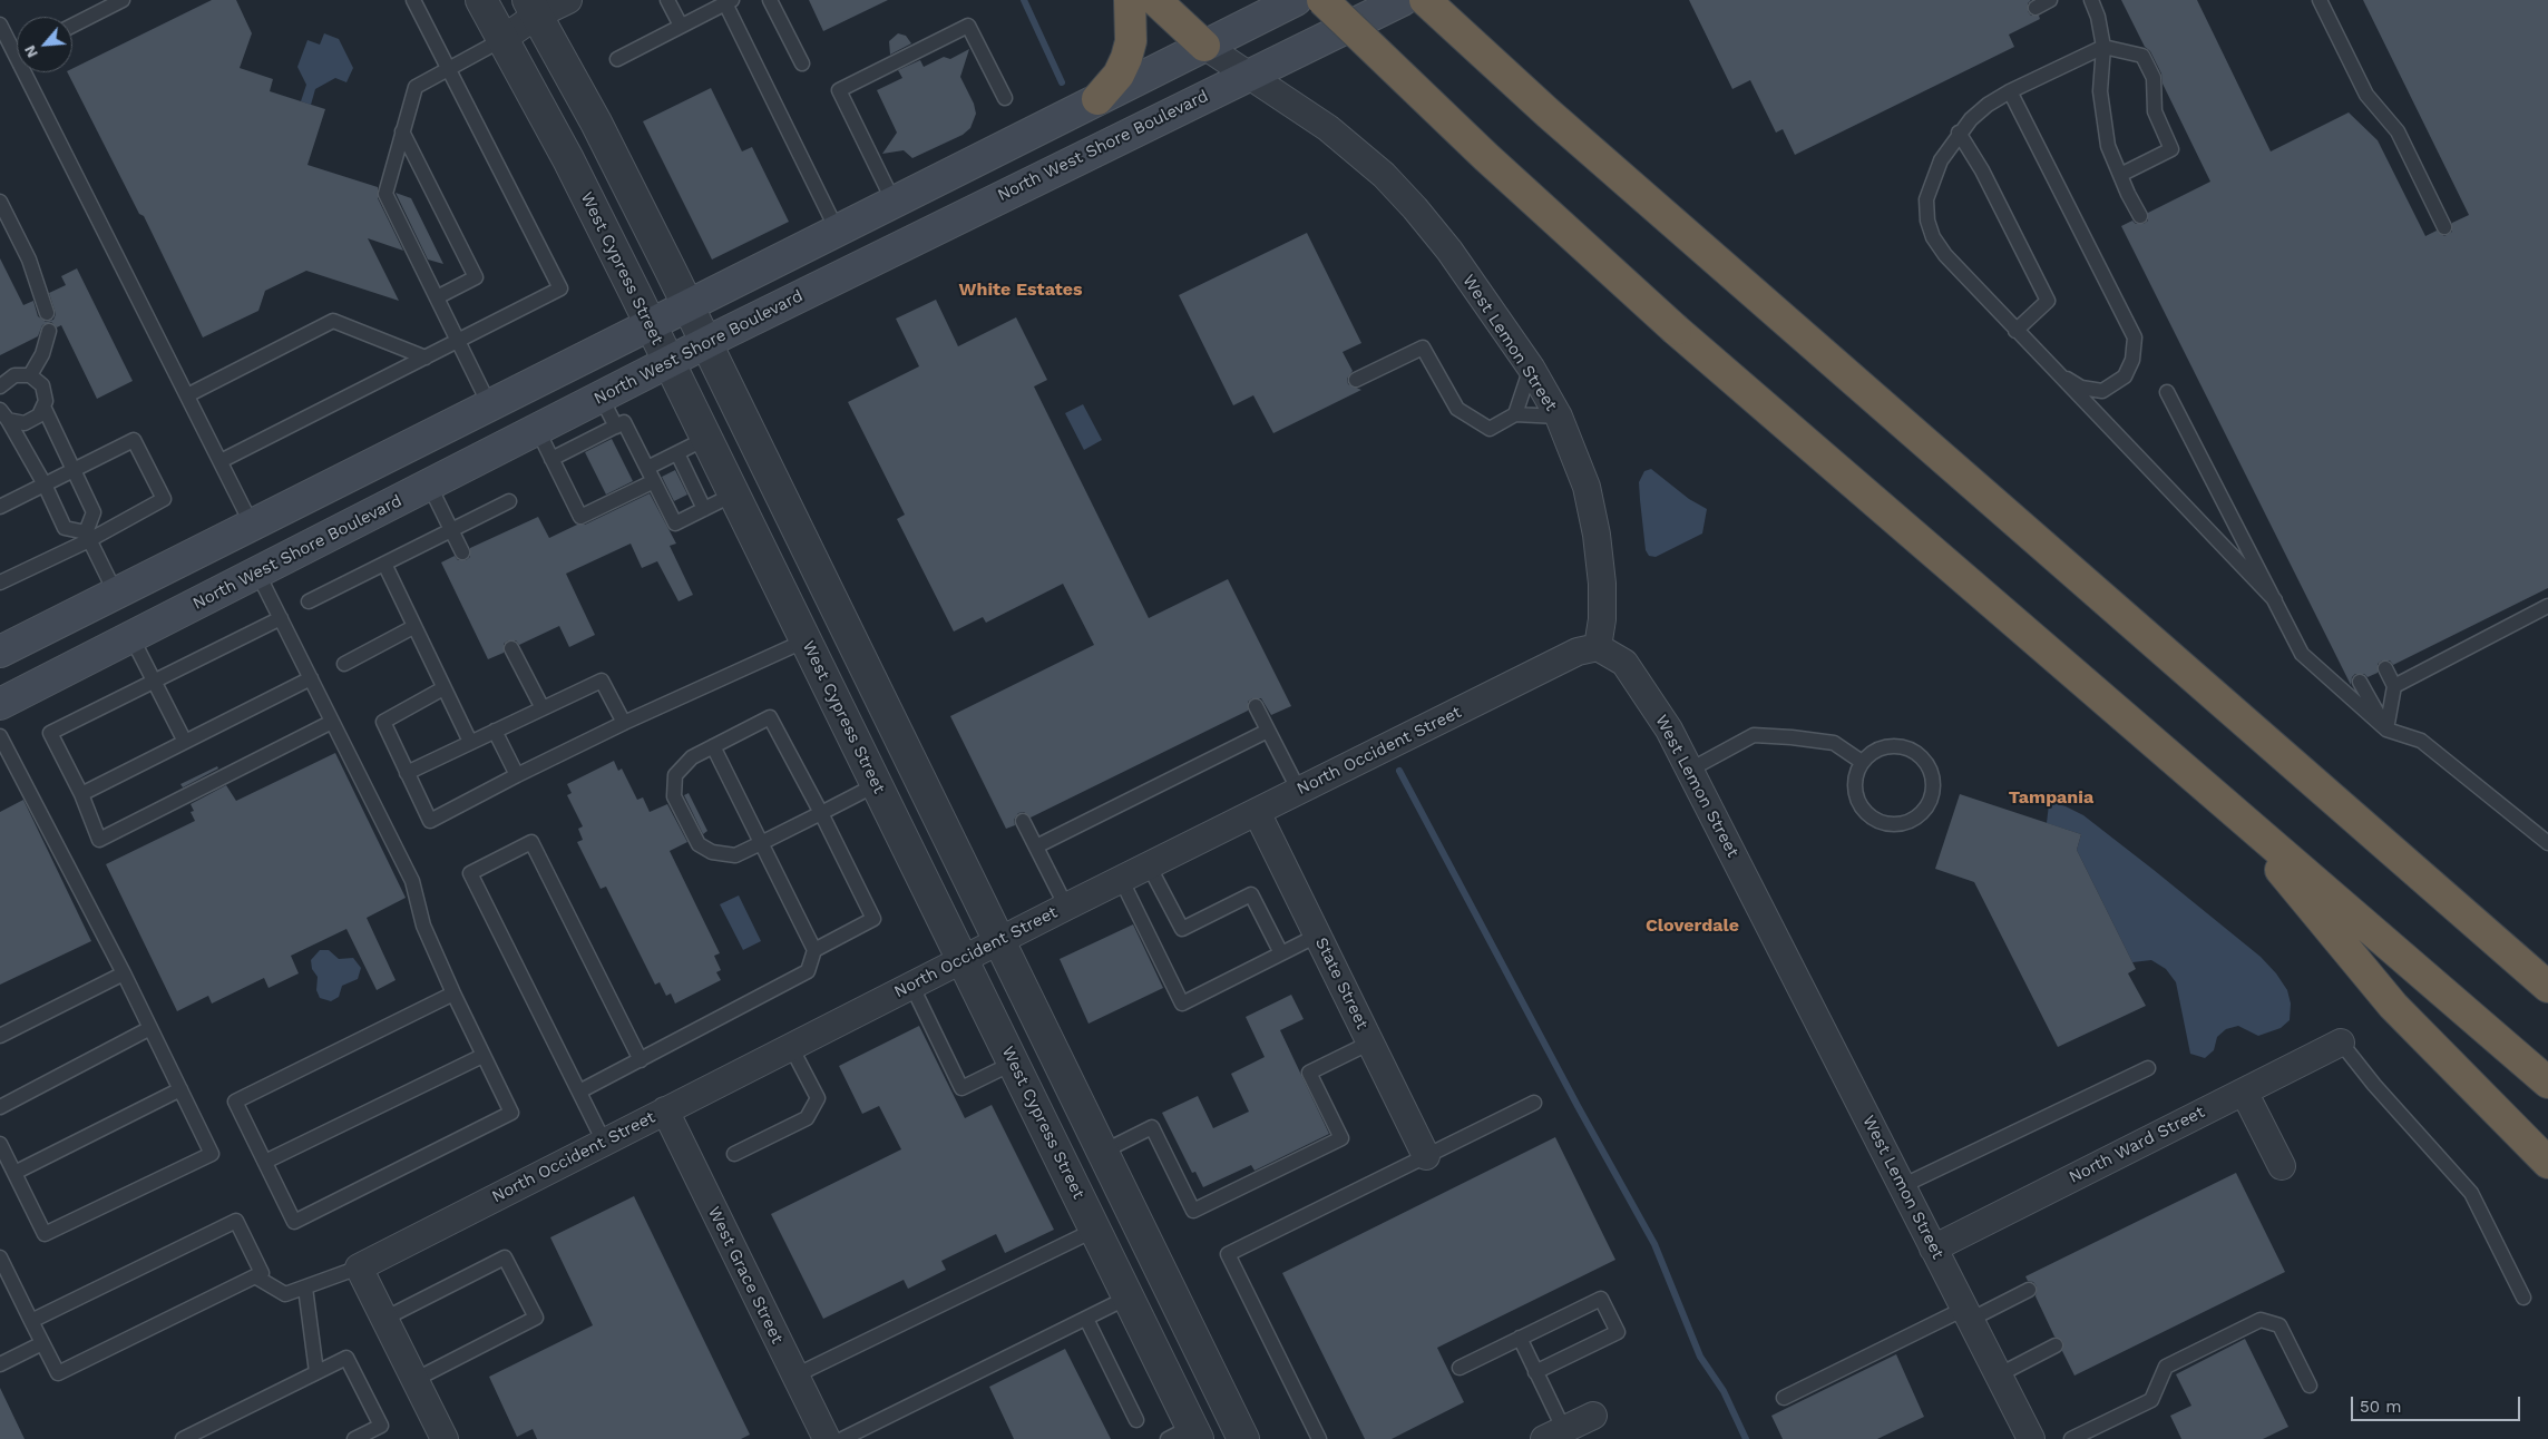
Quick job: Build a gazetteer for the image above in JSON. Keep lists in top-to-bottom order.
{
  "streets": {
    "main road": ["North West Shore Boulevard"],
    "street": [
      "West Cypress Street",
      "West Lemon Street",
      "North Occident Street",
      "State Street",
      "North Ward Street",
      "West Grace Street"
    ]
  },
  "crossings": [
    ["North West Shore Boulevard", "West Cypress Street"],
    ["North West Shore Boulevard", "West Lemon Street"],
    ["West Cypress Street", "North Occident Street"],
    ["West Lemon Street", "North Occident Street"],
    ["West Lemon Street", "North Ward Street"],
    ["North Occident Street", "State Street"],
    ["North Occident Street", "West Grace Street"]
  ],
  "districts": ["White Estates", "Tampania", "Cloverdale"],
  "scale_bar": "50 m",
  "north": "bottom left"
}
